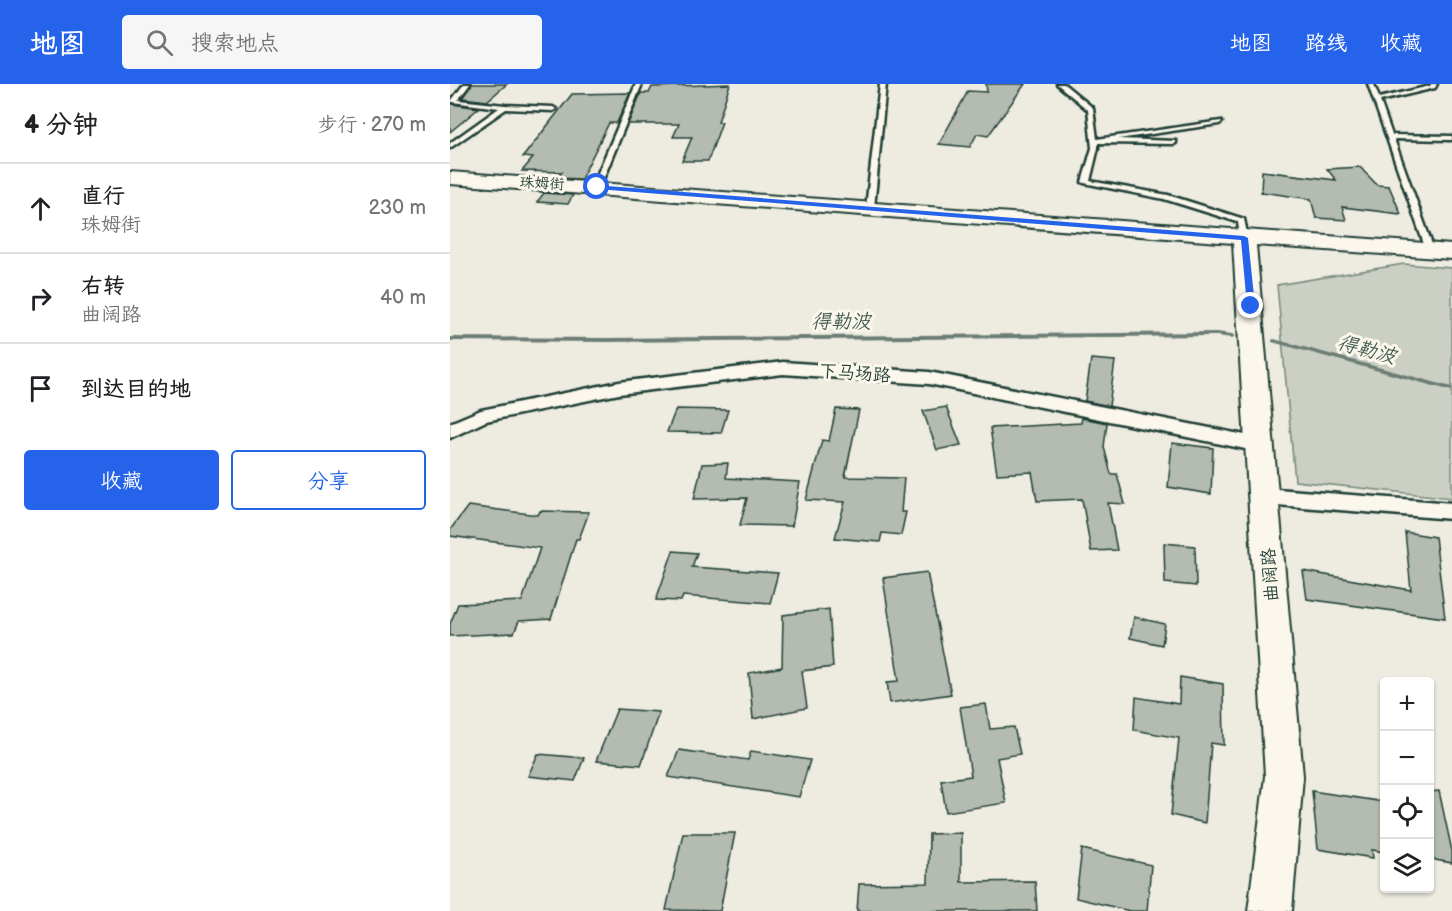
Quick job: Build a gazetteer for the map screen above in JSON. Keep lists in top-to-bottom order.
{
  "streets": {
    "street": ["珠姆街", "下马场路", "曲阔路"]
  },
  "crossings": [
    ["珠姆街", "曲阔路"],
    ["下马场路", "曲阔路"]
  ],
  "water": ["得勒波"],
  "page": {
    "header": "地图",
    "search": "搜索地点",
    "nav": ["地图", "路线", "收藏"],
    "heading": ["4 分钟", "步行 · 270 m"],
    "list": [
      ["直行", "珠姆街", "230 m"],
      ["右转", "曲阔路", "40 m"],
      "到达目的地"
    ],
    "buttons": ["收藏", "分享"],
    "map_buttons": ["+", "−"]
  }
}
